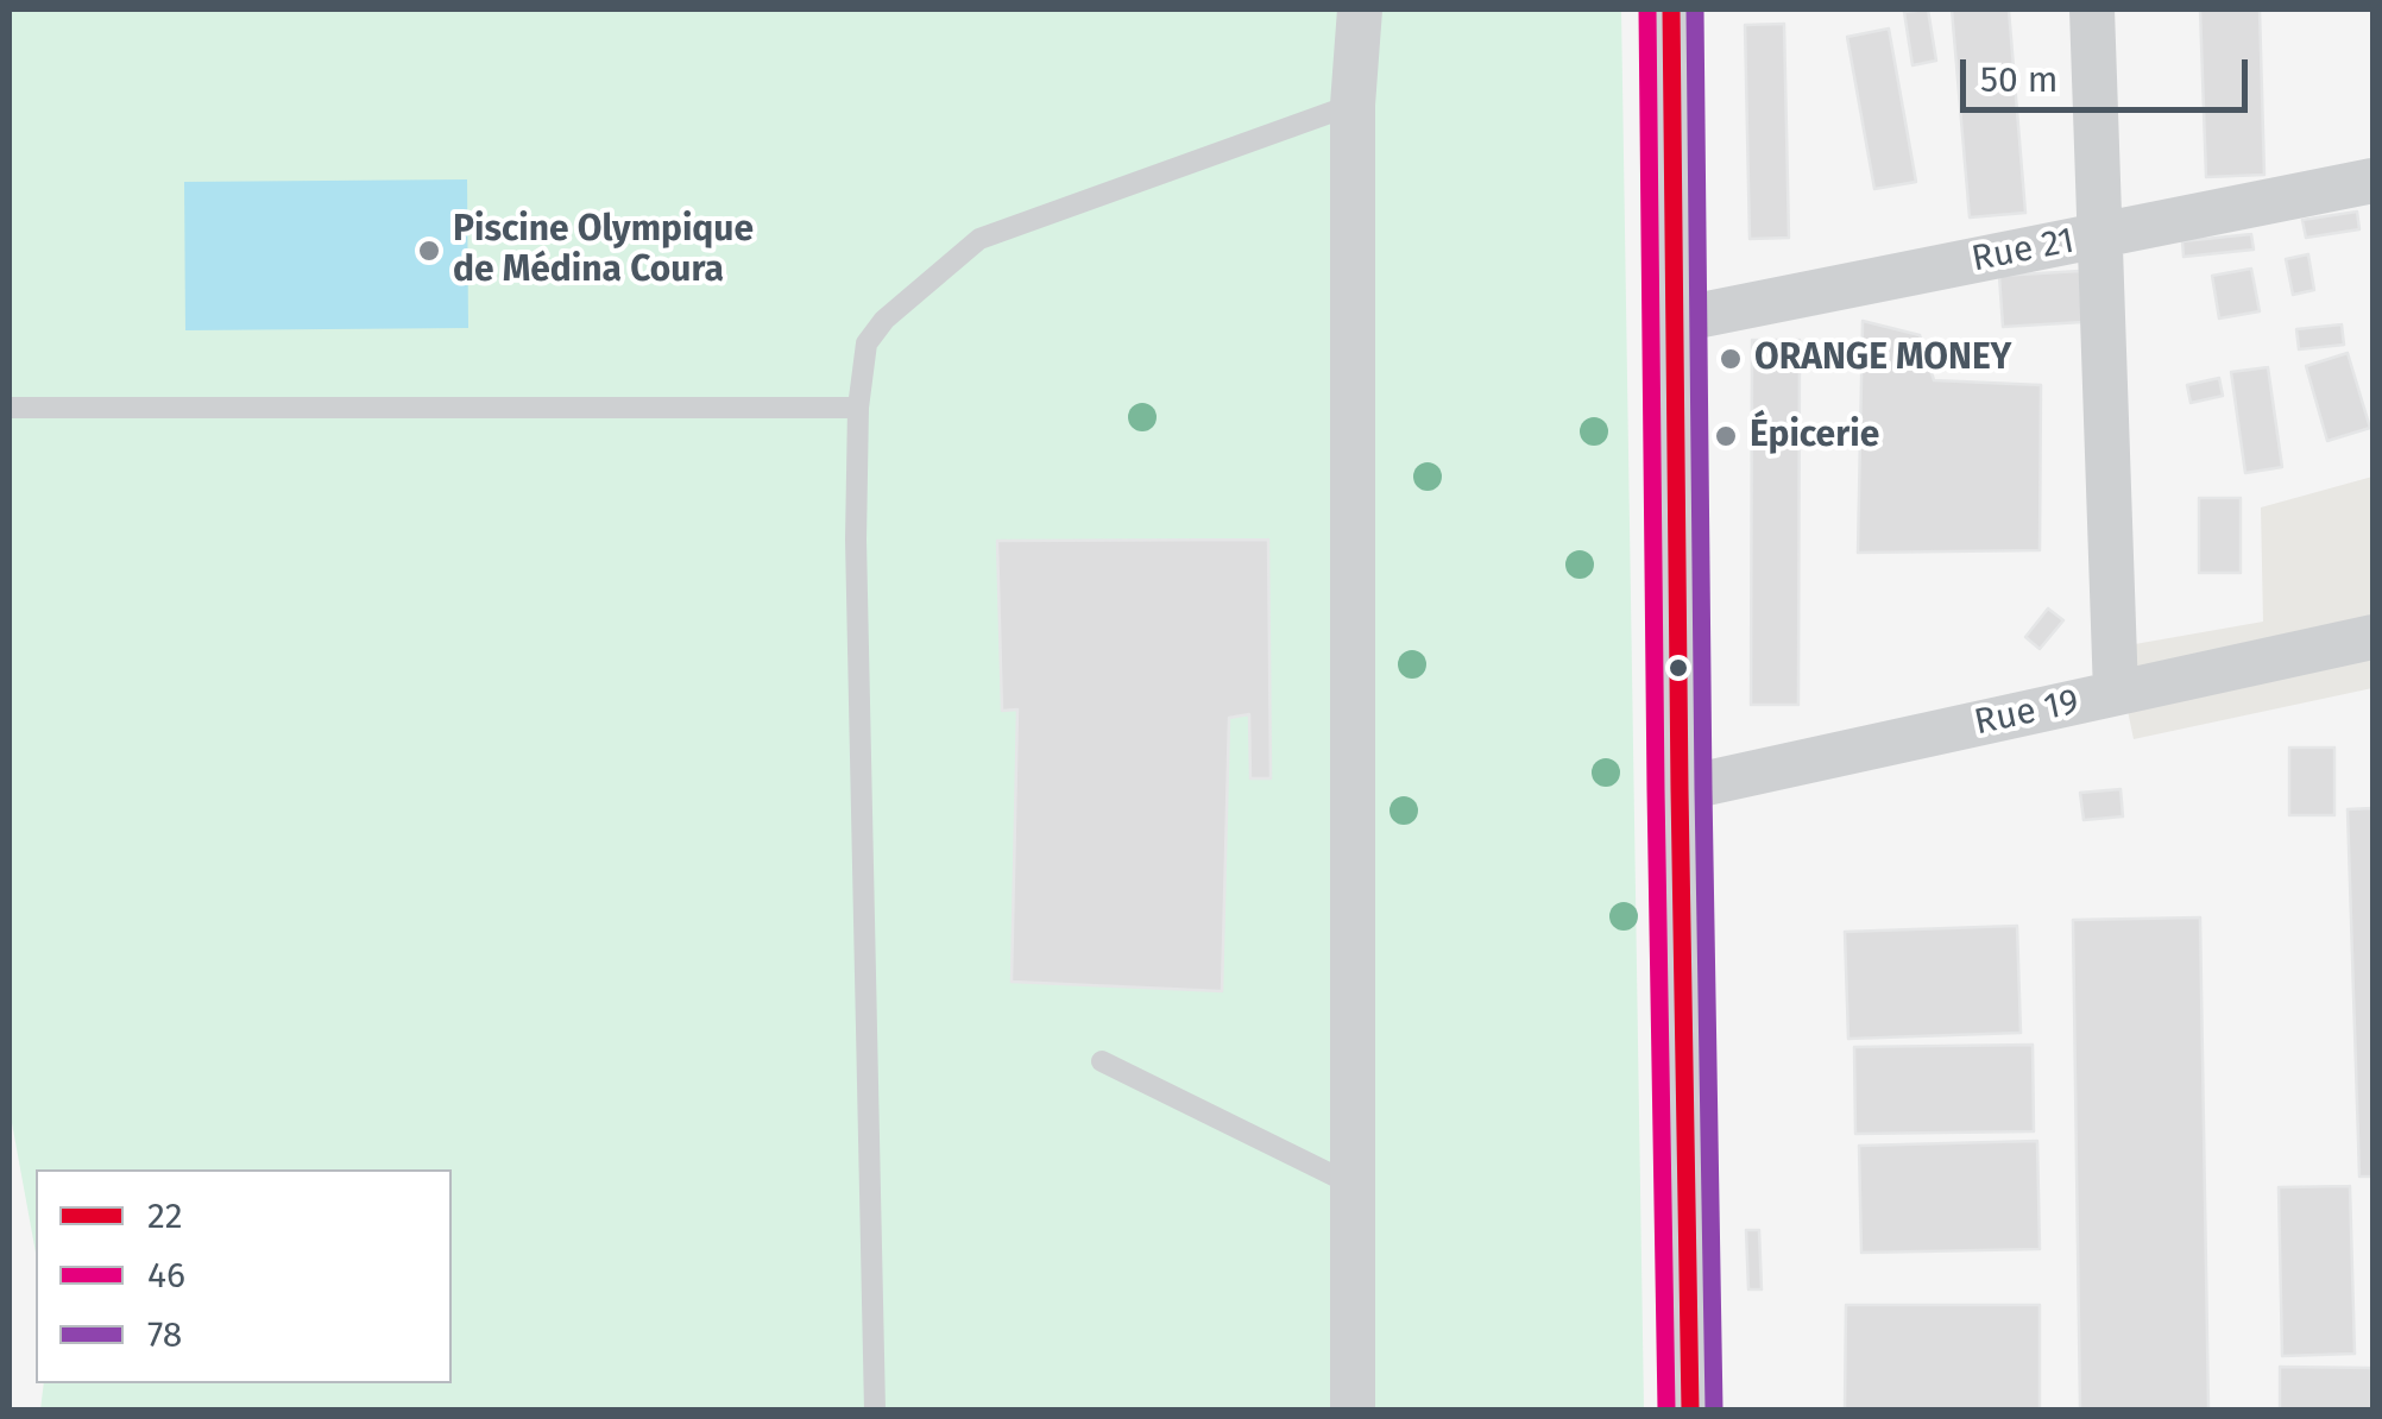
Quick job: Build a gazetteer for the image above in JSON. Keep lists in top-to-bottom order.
{
  "streets": {
    "street": ["Rue 21", "Rue 19"]
  },
  "places": ["Piscine Olympique de Médina Coura", "ORANGE MONEY", "Épicerie"],
  "lines": ["transit line 22", "transit line 46", "transit line 78"],
  "legend": ["22", "46", "78"],
  "scale_bar": "50 m"
}
